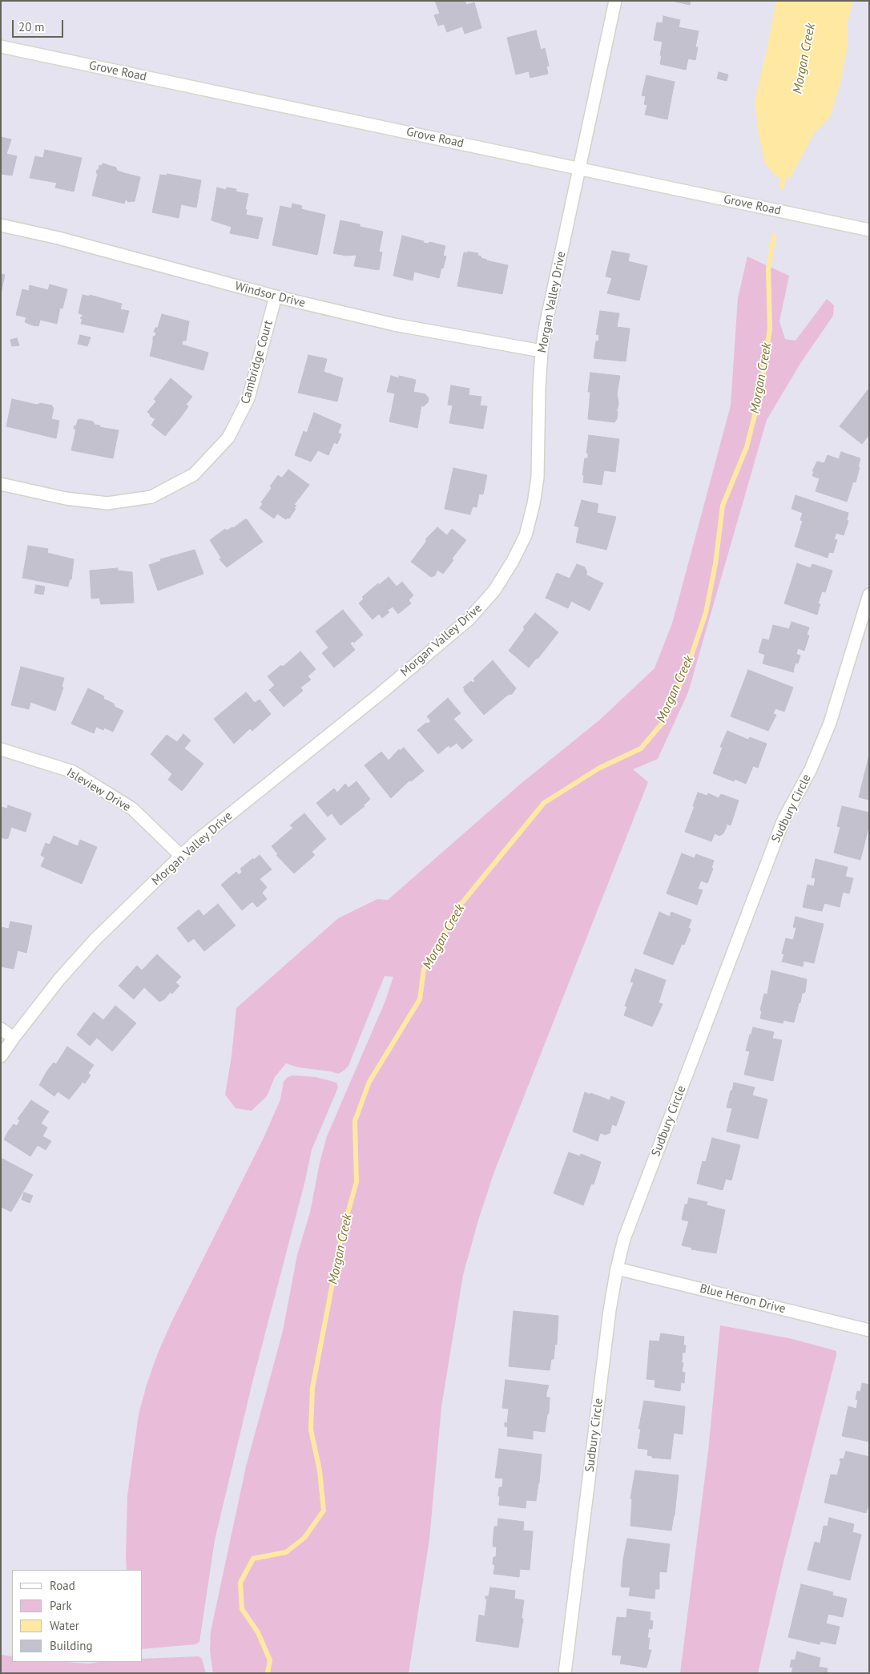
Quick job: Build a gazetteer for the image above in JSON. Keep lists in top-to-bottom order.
{
  "streets": {
    "street": [
      "Grove Road",
      "Windsor Drive",
      "Morgan Valley Drive",
      "Cambridge Court",
      "Isleview Drive",
      "Sudbury Circle",
      "Blue Heron Drive"
    ]
  },
  "crossings": [
    ["Grove Road", "Morgan Valley Drive"],
    ["Windsor Drive", "Morgan Valley Drive"],
    ["Windsor Drive", "Cambridge Court"],
    ["Morgan Valley Drive", "Isleview Drive"],
    ["Sudbury Circle", "Blue Heron Drive"]
  ],
  "water": ["Morgan Creek"],
  "legend": [
    "Road",
    "Park",
    "Water",
    "Building"
  ],
  "scale_bar": "20 m"
}
